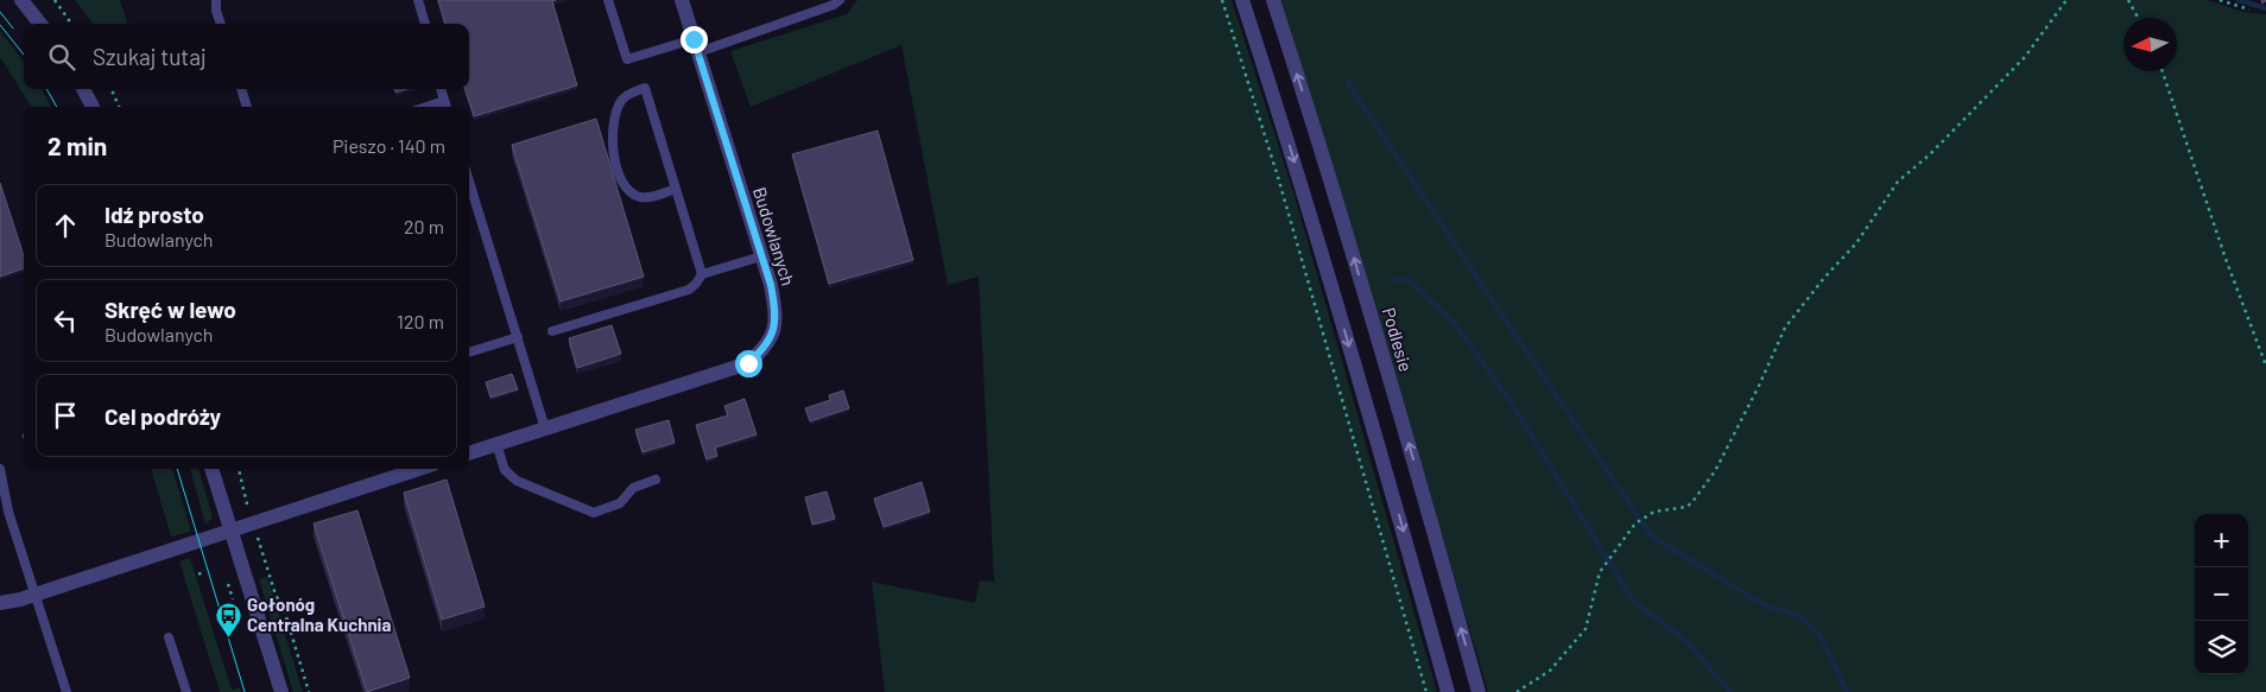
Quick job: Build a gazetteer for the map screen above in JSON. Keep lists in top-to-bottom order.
{
  "streets": {
    "street": ["Budowlanych", "Podlesie"]
  },
  "places": {
    "bus stop": ["Gołonóg Centralna Kuchnia"]
  },
  "north": "left",
  "page": {
    "search": "Szukaj tutaj",
    "heading": ["2 min", "Pieszo · 140 m"],
    "list": [
      ["Idź prosto", "Budowlanych", "20 m"],
      ["Skręć w lewo", "Budowlanych", "120 m"],
      "Cel podróży"
    ],
    "map_buttons": ["+", "−"]
  }
}
